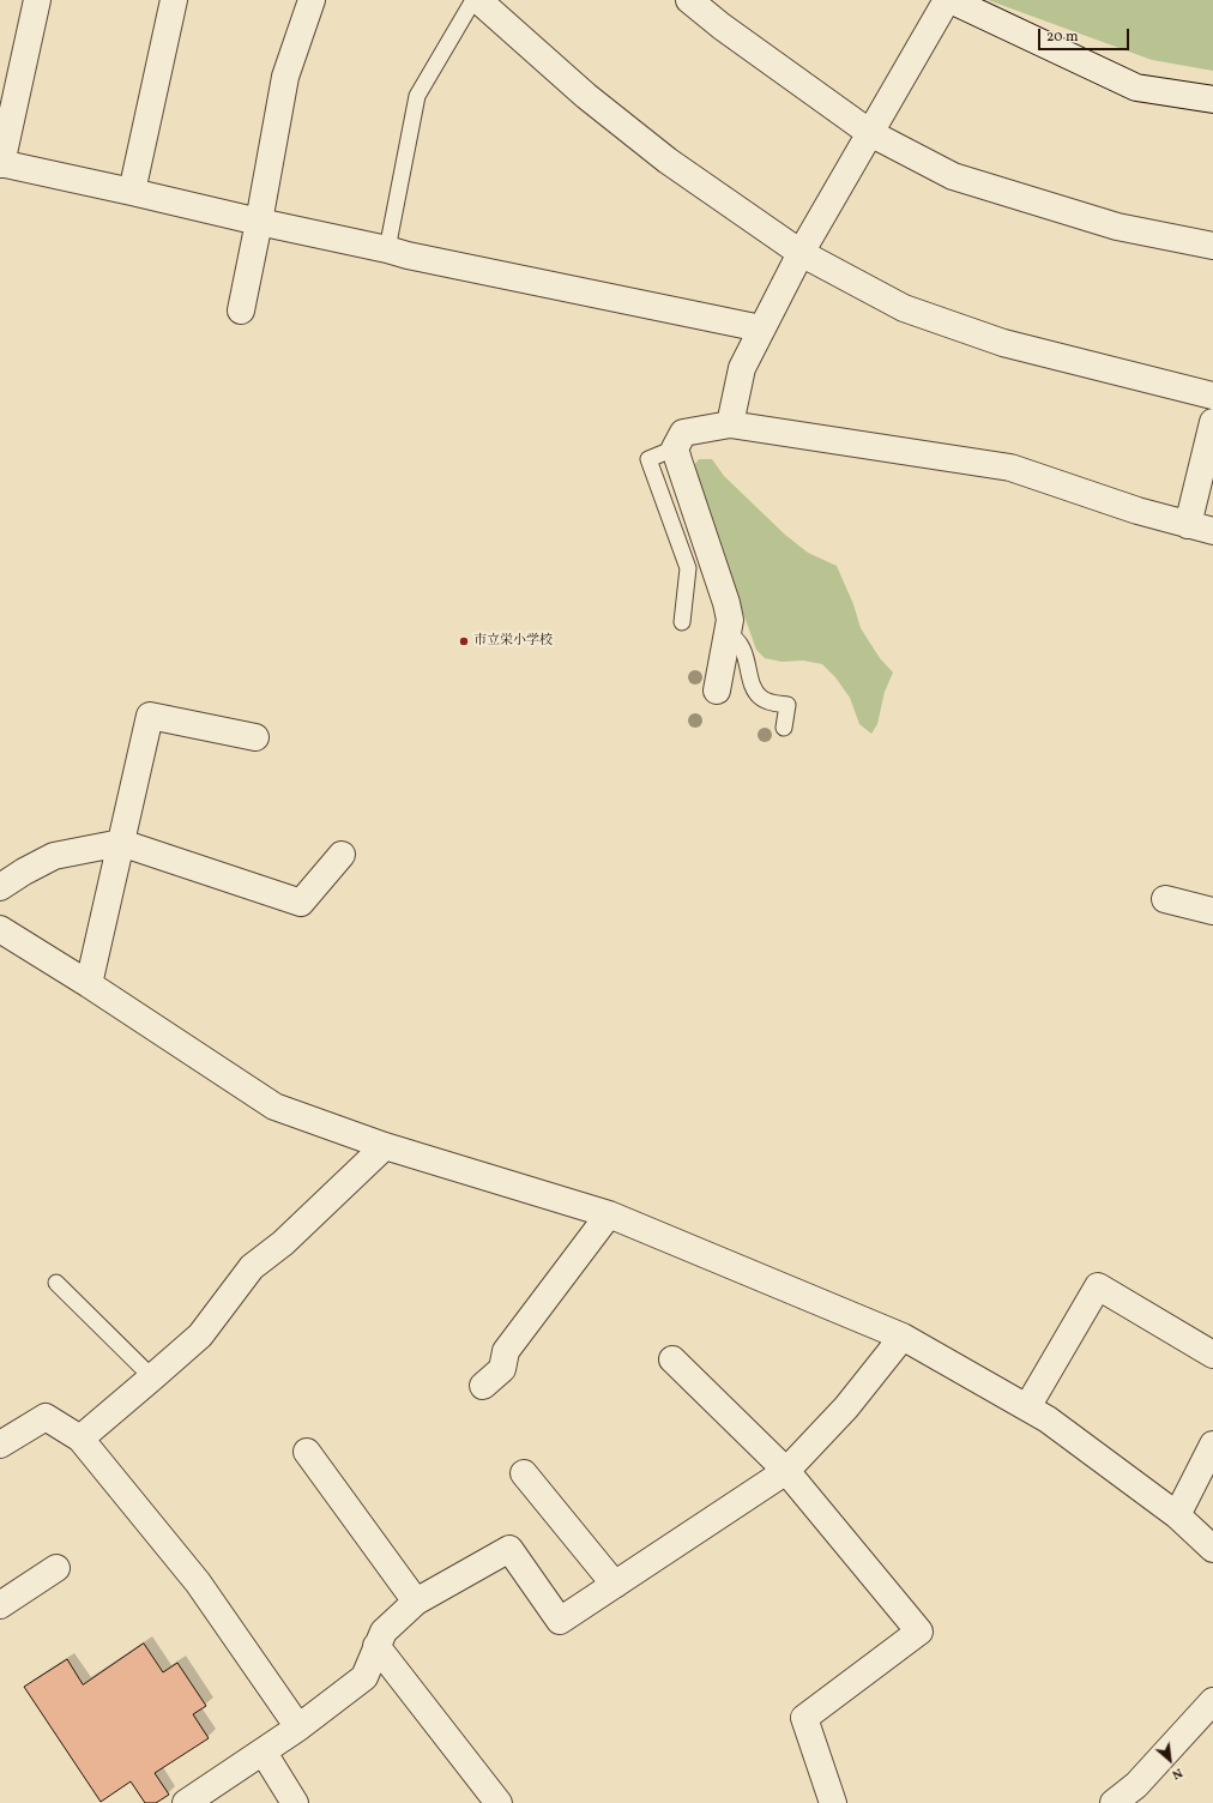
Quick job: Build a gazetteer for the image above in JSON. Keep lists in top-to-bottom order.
{
  "places": ["市立栄小学校"],
  "scale_bar": "20 m",
  "north": "bottom right"
}
